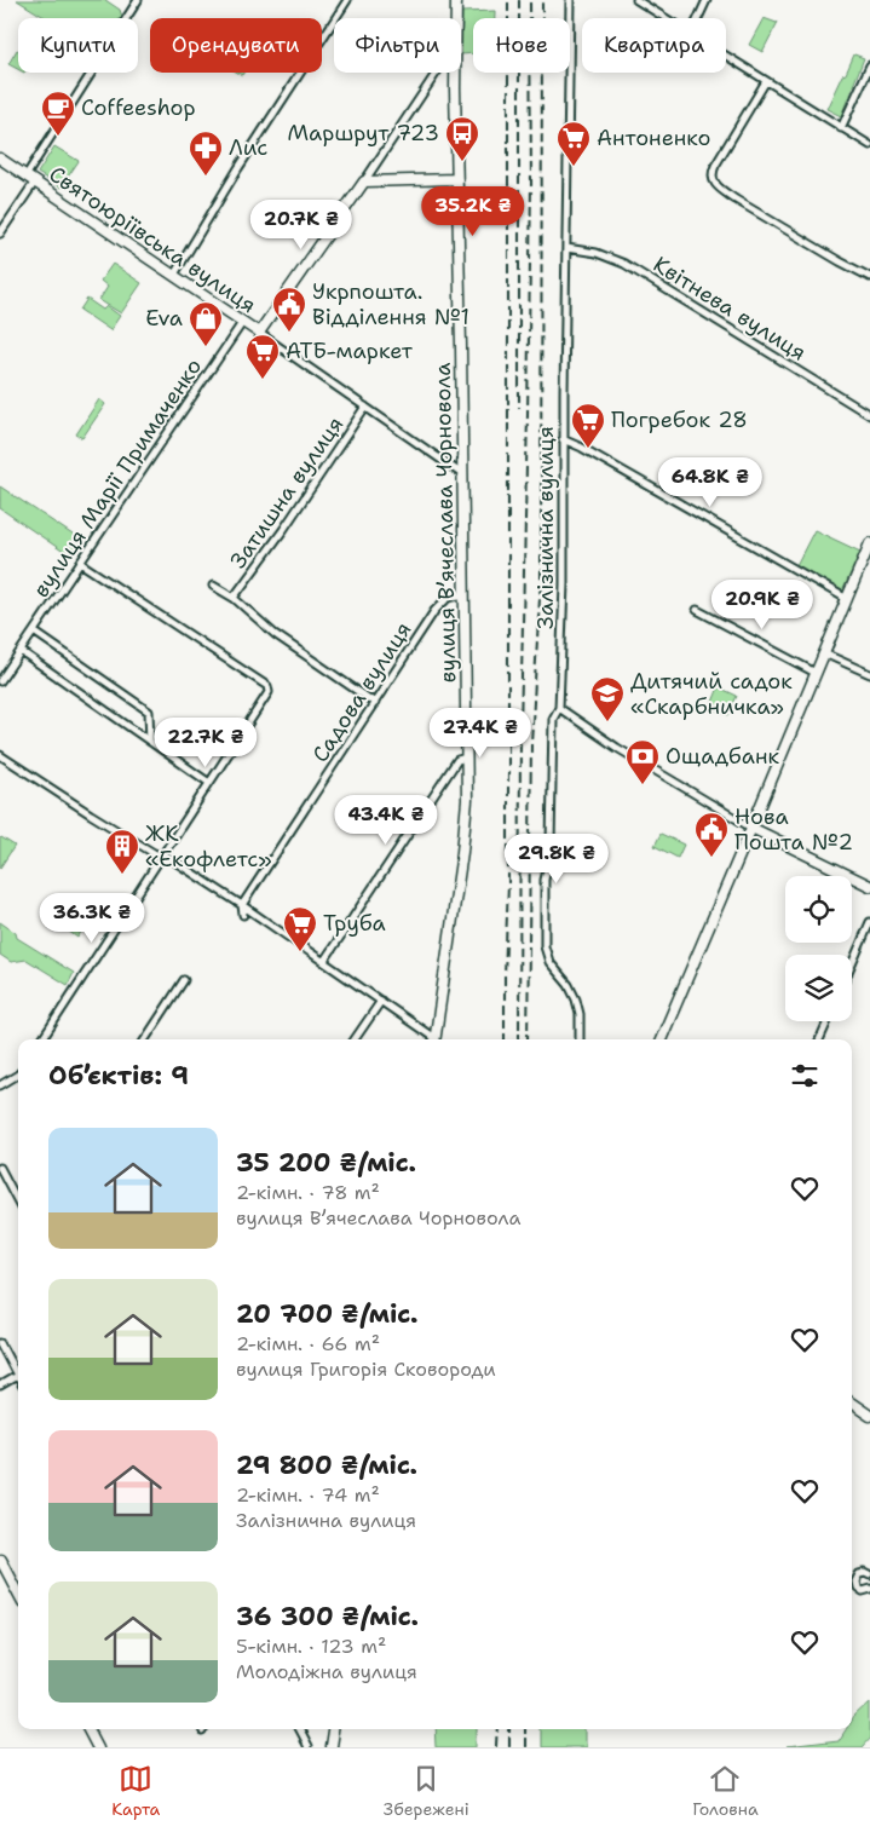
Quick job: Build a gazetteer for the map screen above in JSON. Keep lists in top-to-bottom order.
{
  "streets": {
    "street": [
      "Святоюріївська вулиця",
      "Квітнева вулиця",
      "вулиця Марії Примаченко",
      "Затишна вулиця",
      "вулиця Вʼячеслава Чорновола",
      "Залізнична вулиця",
      "Садова вулиця"
    ]
  },
  "crossings": [
    ["Святоюріївська вулиця", "вулиця Марії Примаченко"],
    ["Святоюріївська вулиця", "Затишна вулиця"],
    ["Святоюріївська вулиця", "вулиця Вʼячеслава Чорновола"],
    ["Квітнева вулиця", "Залізнична вулиця"],
    ["Затишна вулиця", "Садова вулиця"],
    ["вулиця Вʼячеслава Чорновола", "Садова вулиця"]
  ],
  "places": {
    "cafe": ["Coffeeshop"],
    "bus stop": ["Маршрут 723"],
    "supermarket": [
      "Антоненко",
      "АТБ-маркет",
      "Погребок 28",
      "Труба"
    ],
    "pharmacy": ["Лис"],
    "public building": ["Укрпошта. Відділення №1", "Нова Пошта №2"],
    "shop": ["Eva"],
    "school or university": ["Дитячий садок «Скарбничка»"],
    "bank": ["Ощадбанк"],
    "building": ["ЖК «Екофлетс»"]
  },
  "page": {
    "chip": [
      "Купити",
      "Орендувати",
      "Фільтри",
      "Нове",
      "Квартира"
    ],
    "price": [
      "35.2K ₴",
      "20.7K ₴",
      "64.8K ₴",
      "20.9K ₴",
      "27.4K ₴",
      "22.7K ₴",
      "43.4K ₴",
      "29.8K ₴",
      "36.3K ₴"
    ],
    "heading": "Об’єктів: 9",
    "list": [
      {
        "name": "35 200 ₴/міс.",
        "note": "2-кімн. · 78 m² · вулиця Вʼячеслава Чорновола"
      },
      {
        "name": "20 700 ₴/міс.",
        "note": "2-кімн. · 66 m² · вулиця Григорія Сковороди"
      },
      {
        "name": "29 800 ₴/міс.",
        "note": "2-кімн. · 74 m² · Залізнична вулиця"
      },
      {
        "name": "36 300 ₴/міс.",
        "note": "5-кімн. · 123 m² · Молодіжна вулиця"
      }
    ],
    "tabs": ["Карта", "Збережені", "Головна"]
  }
}
